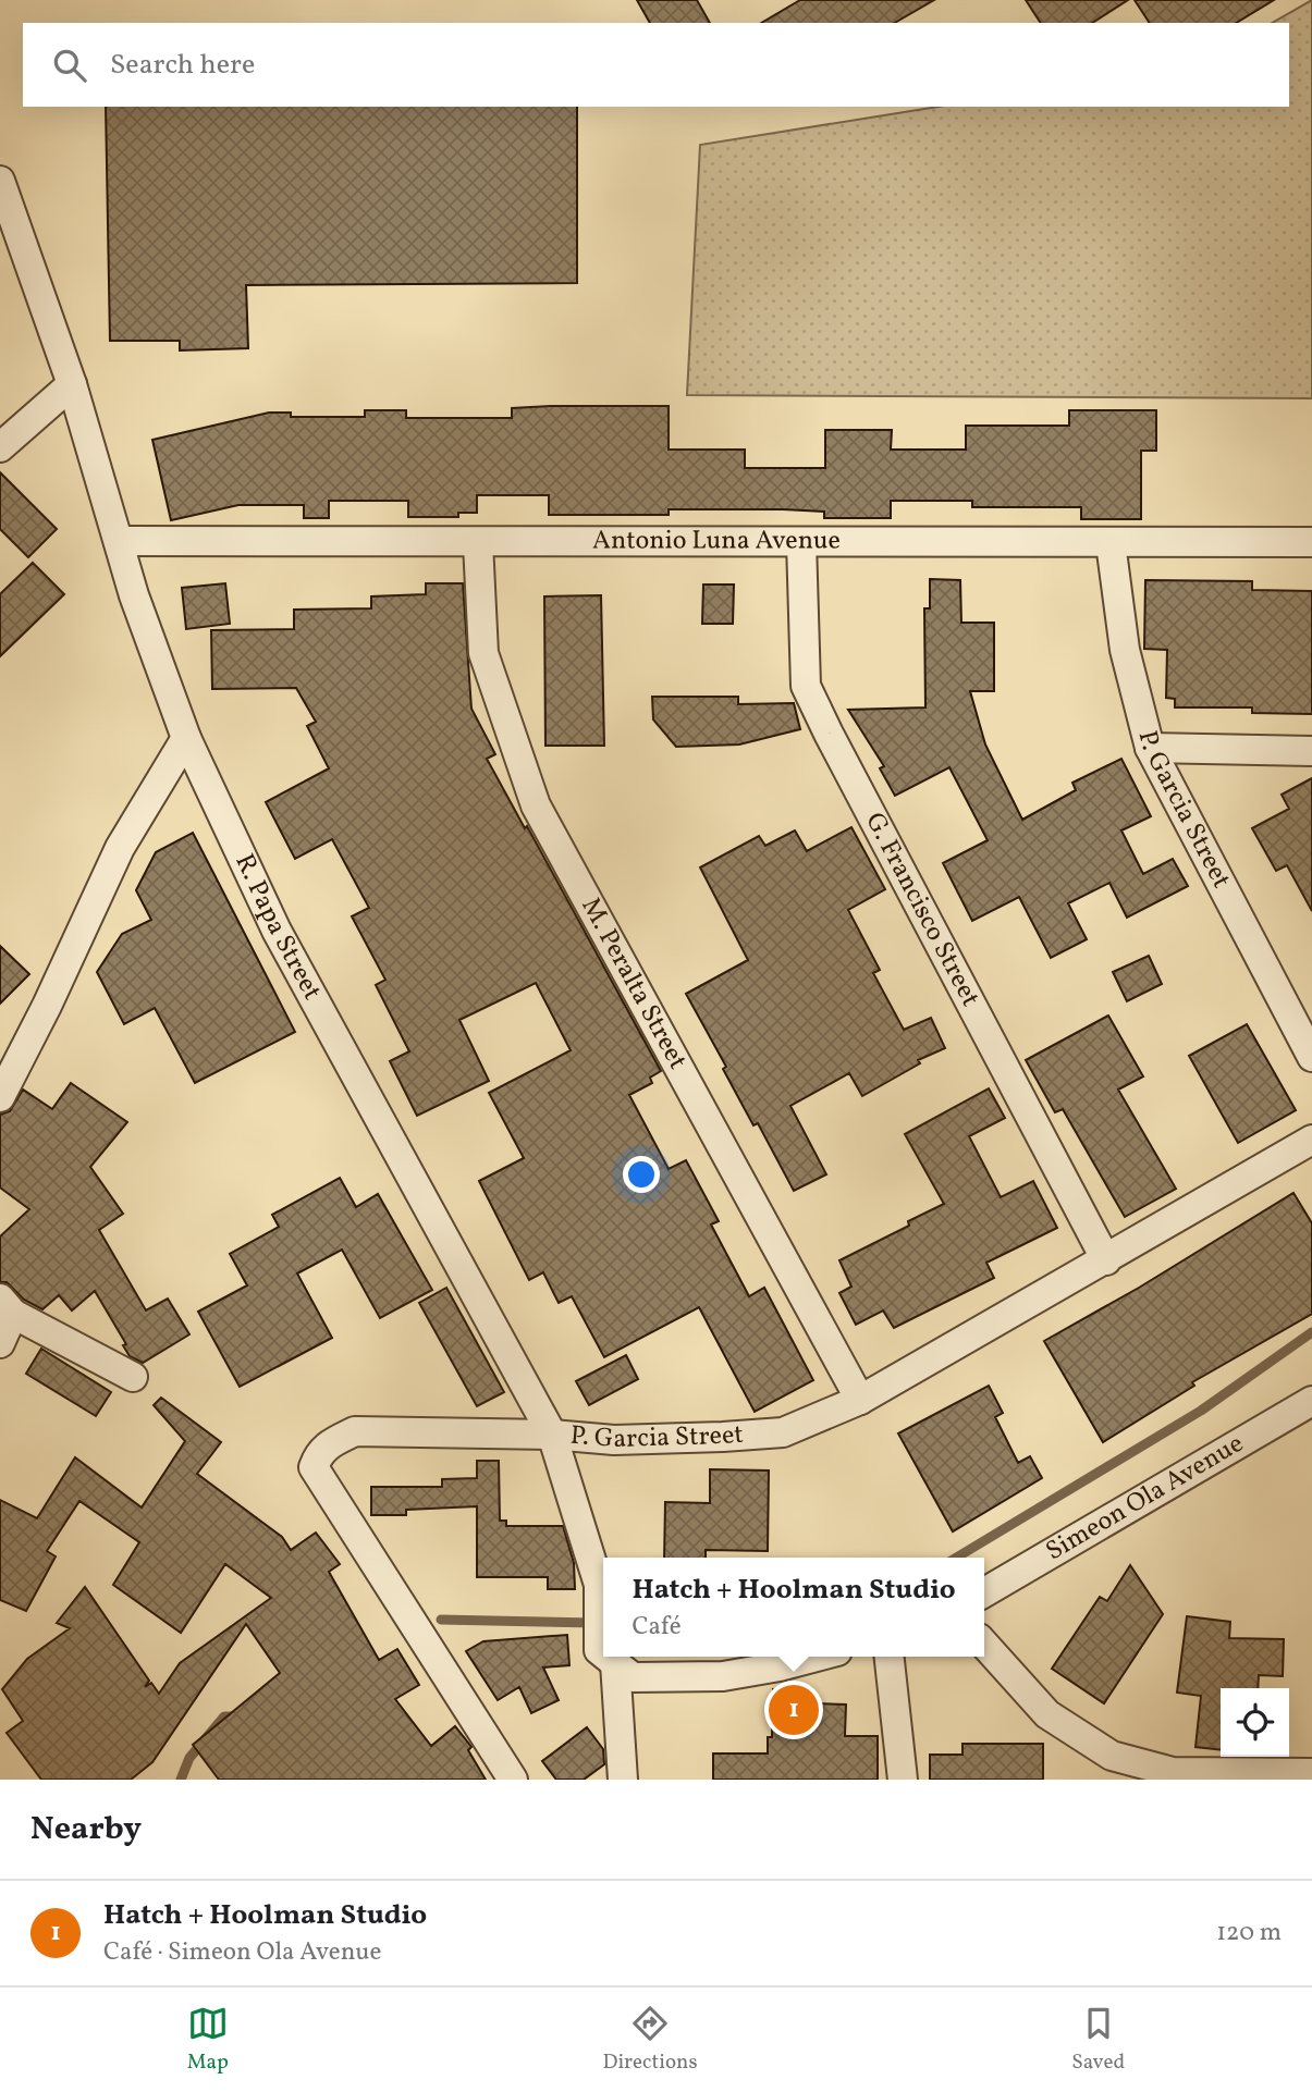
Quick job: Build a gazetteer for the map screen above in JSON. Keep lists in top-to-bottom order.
{
  "streets": {
    "street": [
      "Antonio Luna Avenue",
      "P. Garcia Street",
      "G. Francisco Street",
      "R. Papa Street",
      "M. Peralta Street",
      "Simeon Ola Avenue"
    ]
  },
  "crossings": [
    ["Antonio Luna Avenue", "P. Garcia Street"],
    ["Antonio Luna Avenue", "G. Francisco Street"],
    ["Antonio Luna Avenue", "R. Papa Street"],
    ["Antonio Luna Avenue", "M. Peralta Street"],
    ["P. Garcia Street", "G. Francisco Street"],
    ["P. Garcia Street", "R. Papa Street"],
    ["P. Garcia Street", "M. Peralta Street"]
  ],
  "page": {
    "search": "Search here",
    "popup": ["Hatch + Hoolman Studio", "Café"],
    "pins": "1",
    "heading": "Nearby",
    "list": [
      {
        "mark": "1",
        "name": "Hatch + Hoolman Studio",
        "note": "Café · Simeon Ola Avenue",
        "value": "120 m"
      }
    ],
    "nav": ["Map", "Directions", "Saved"]
  }
}
